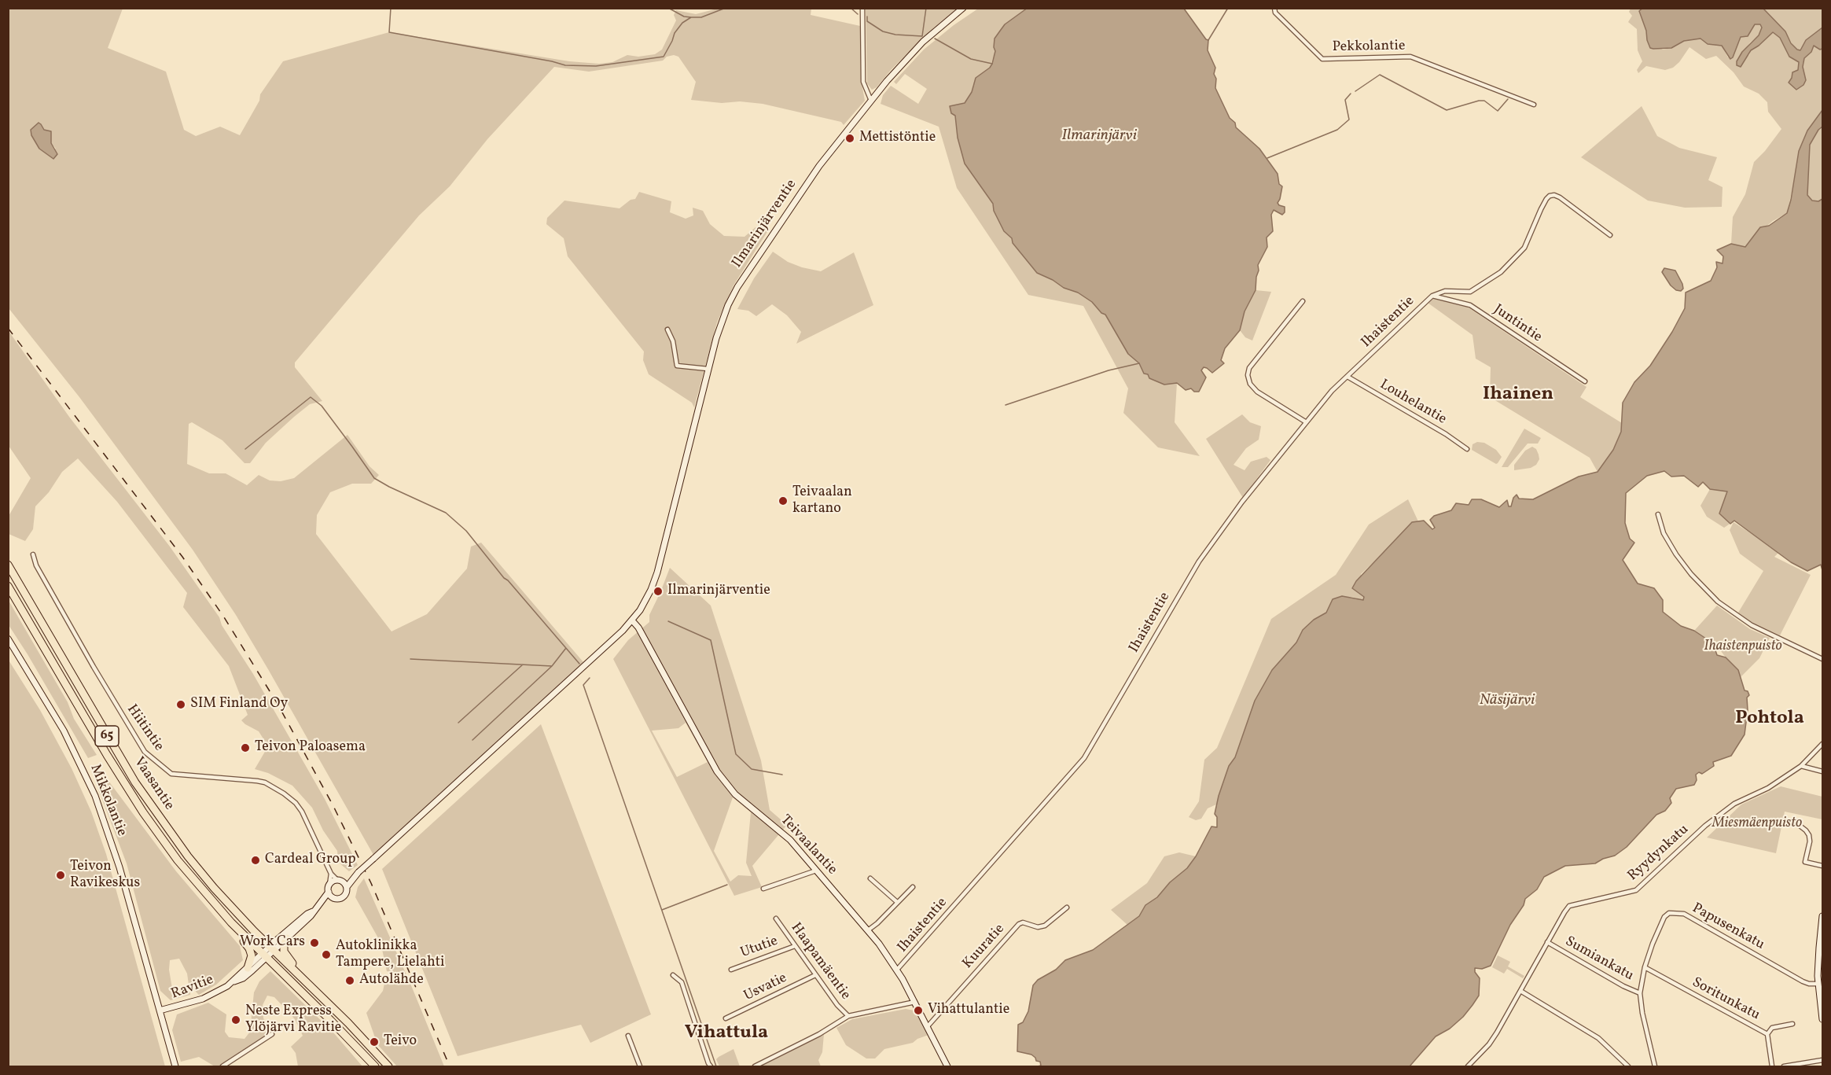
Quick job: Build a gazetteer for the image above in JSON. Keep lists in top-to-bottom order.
{
  "streets": {
    "highway": ["65", "Vaasantie"],
    "main road": [
      "Ilmarinjärventie",
      "Mikkolantie",
      "Teivaalantie",
      "Ravitie"
    ],
    "street": [
      "Pekkolantie",
      "Ihaistentie",
      "Juntintie",
      "Louhelantie",
      "Hiitintie",
      "Ryydynkatu",
      "Papusenkatu",
      "Kuuratie",
      "Ututie",
      "Sumiankatu",
      "Haapamäentie",
      "Usvatie",
      "Soritunkatu"
    ]
  },
  "crossings": [
    ["Ilmarinjärventie", "Hiitintie"],
    ["Ilmarinjärventie", "Teivaalantie"],
    ["Ihaistentie", "Juntintie"],
    ["Ihaistentie", "Louhelantie"],
    ["Ihaistentie", "Teivaalantie"],
    ["65", "Vaasantie"],
    ["65", "Ravitie"],
    ["Vaasantie", "Ravitie"],
    ["Mikkolantie", "Ravitie"],
    ["Teivaalantie", "Kuuratie"],
    ["Ryydynkatu", "Sumiankatu"],
    ["Papusenkatu", "Sumiankatu"],
    ["Papusenkatu", "Soritunkatu"],
    ["Ututie", "Haapamäentie"],
    ["Haapamäentie", "Usvatie"]
  ],
  "districts": ["Ihainen", "Pohtola", "Vihattula"],
  "water": ["Ilmarinjärvi", "Näsijärvi"],
  "parks": ["Ihaistenpuisto", "Miesmäenpuisto"],
  "places": [
    "Mettistöntie",
    "Teivaalan kartano",
    "Ilmarinjärventie",
    "SIM Finland Oy",
    "Teivon Paloasema",
    "Cardeal Group",
    "Teivon Ravikeskus",
    "Work Cars",
    "Autoklinikka Tampere, Lielahti",
    "Autolähde",
    "Vihattulantie",
    "Neste Express Ylöjärvi Ravitie",
    "Teivo"
  ]
}
